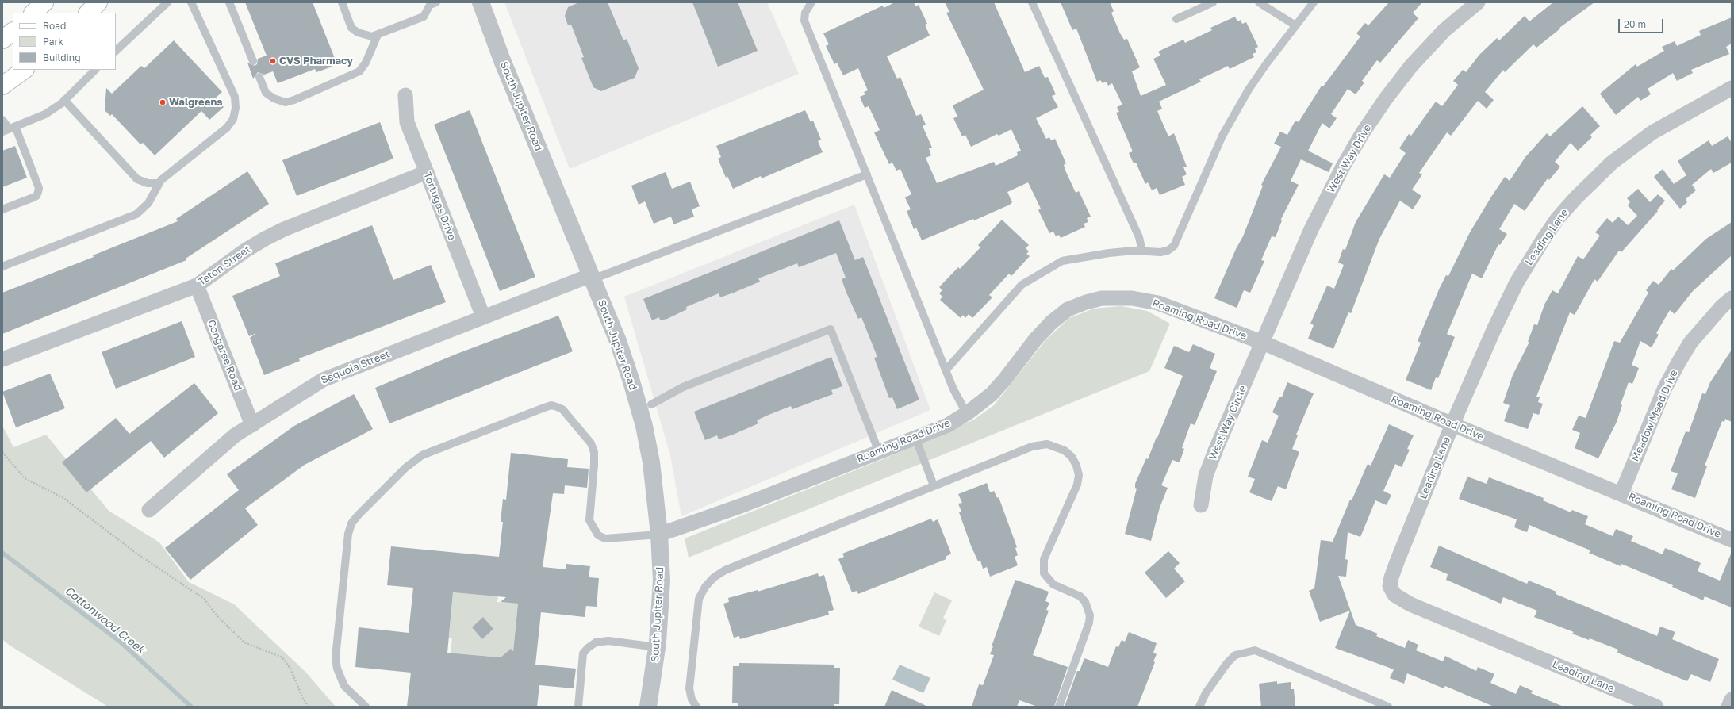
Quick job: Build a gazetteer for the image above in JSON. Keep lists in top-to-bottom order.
{
  "streets": {
    "street": [
      "South Jupiter Road",
      "West Way Drive",
      "Tortugas Drive",
      "Leading Lane",
      "Teton Street",
      "Roaming Road Drive",
      "Congaree Road",
      "Sequoia Street",
      "Meadow Mead Drive",
      "West Way Circle"
    ]
  },
  "crossings": [
    ["South Jupiter Road", "Roaming Road Drive"],
    ["South Jupiter Road", "Sequoia Street"],
    ["West Way Drive", "Roaming Road Drive"],
    ["West Way Drive", "West Way Circle"],
    ["Tortugas Drive", "Teton Street"],
    ["Tortugas Drive", "Sequoia Street"],
    ["Leading Lane", "Roaming Road Drive"],
    ["Teton Street", "Congaree Road"],
    ["Roaming Road Drive", "Meadow Mead Drive"],
    ["Roaming Road Drive", "West Way Circle"],
    ["Congaree Road", "Sequoia Street"]
  ],
  "water": ["Cottonwood Creek"],
  "places": ["CVS Pharmacy", "Walgreens"],
  "legend": ["Road", "Park", "Building"],
  "scale_bar": "20 m"
}
